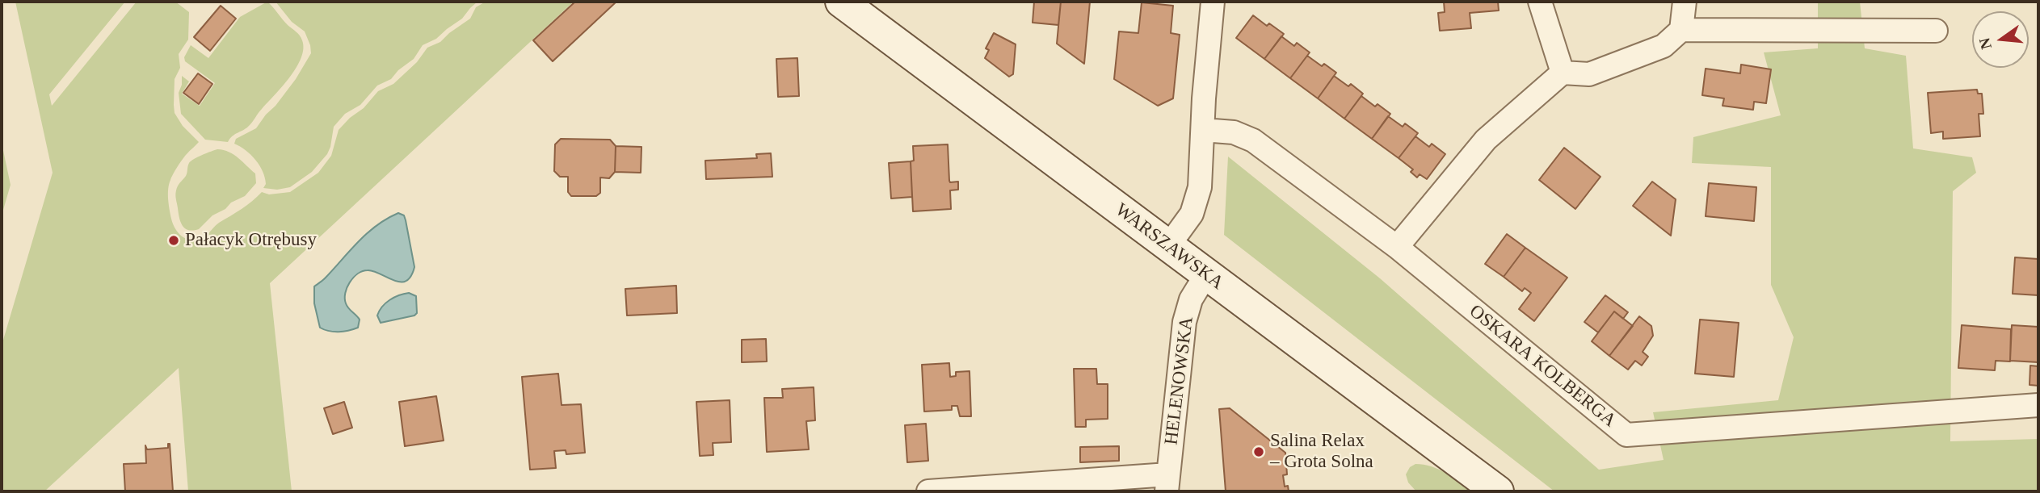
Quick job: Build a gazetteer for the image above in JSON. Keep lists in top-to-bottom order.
{
  "streets": {
    "main road": ["WARSZAWSKA"],
    "street": ["OSKARA KOLBERGA", "HELENOWSKA"]
  },
  "crossings": [
    ["WARSZAWSKA", "HELENOWSKA"]
  ],
  "places": ["Pałacyk Otrębusy", "Salina Relax – Grota Solna"],
  "north": "left"
}
